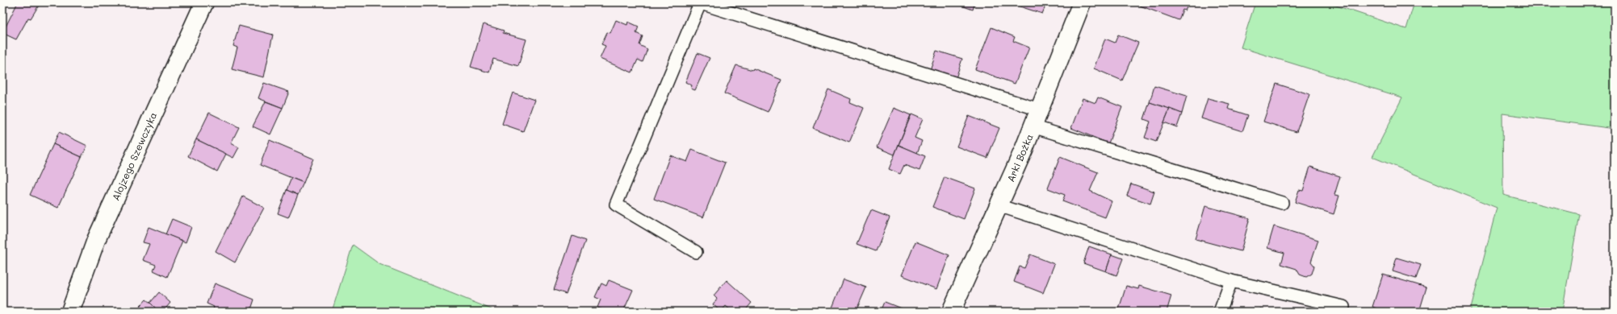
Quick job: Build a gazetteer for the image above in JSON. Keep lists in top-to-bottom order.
{
  "streets": {
    "street": ["Alojzego Szewczyka", "Arki Bożka"]
  }
}
